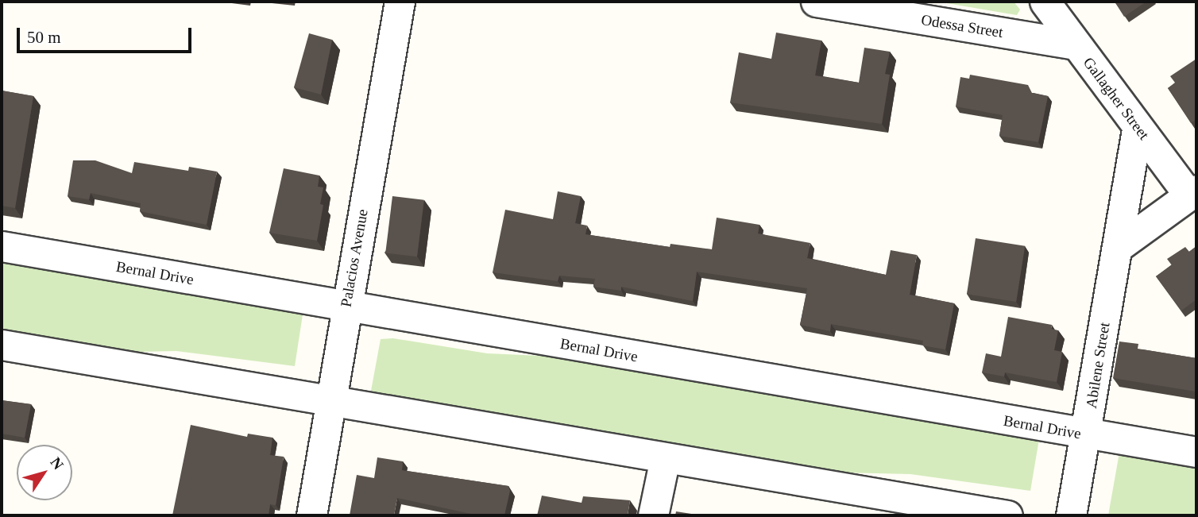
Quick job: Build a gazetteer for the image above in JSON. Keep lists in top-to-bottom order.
{
  "streets": {
    "street": [
      "Odessa Street",
      "Gallagher Street",
      "Palacios Avenue",
      "Bernal Drive",
      "Abilene Street"
    ]
  },
  "crossings": [
    ["Odessa Street", "Gallagher Street"],
    ["Gallagher Street", "Abilene Street"],
    ["Palacios Avenue", "Bernal Drive"],
    ["Bernal Drive", "Abilene Street"]
  ],
  "scale_bar": "50 m",
  "north": "top right"
}
